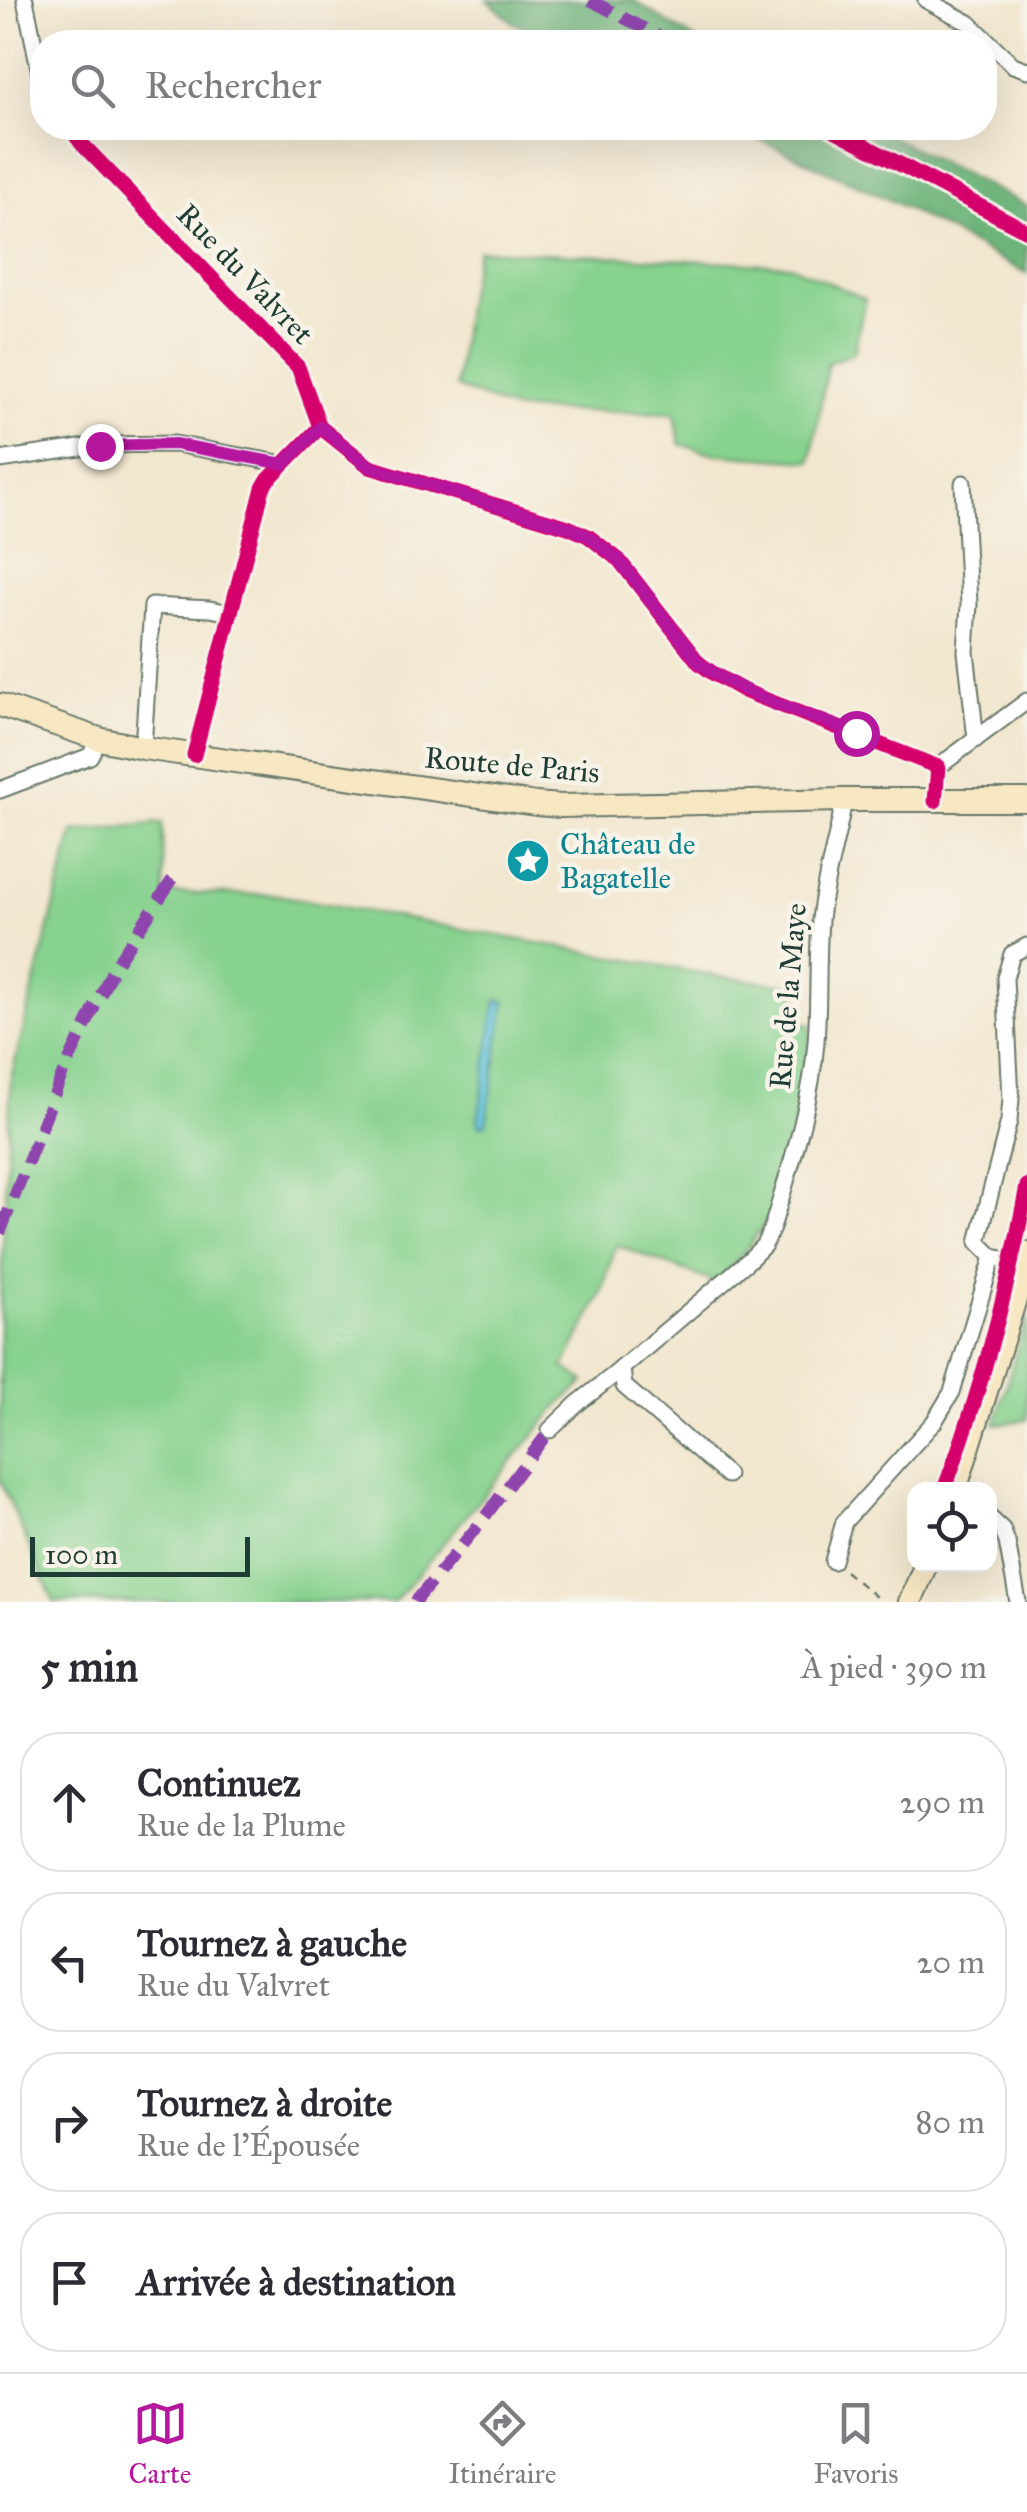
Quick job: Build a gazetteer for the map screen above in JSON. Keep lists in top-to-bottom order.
{
  "streets": {
    "main road": ["Route de Paris"],
    "street": ["Rue du Valvret", "Rue de la Maye"]
  },
  "crossings": [
    ["Route de Paris", "Rue de la Maye"]
  ],
  "places": {
    "place": ["Château de Bagatelle"]
  },
  "scale_bar": "100 m",
  "page": {
    "search": "Rechercher",
    "scale": "100 m",
    "heading": ["5 min", "À pied · 390 m"],
    "list": [
      ["Continuez", "Rue de la Plume", "290 m"],
      ["Tournez à gauche", "Rue du Valvret", "20 m"],
      ["Tournez à droite", "Rue de l'Épousée", "80 m"],
      "Arrivée à destination"
    ],
    "nav": ["Carte", "Itinéraire", "Favoris"]
  }
}
